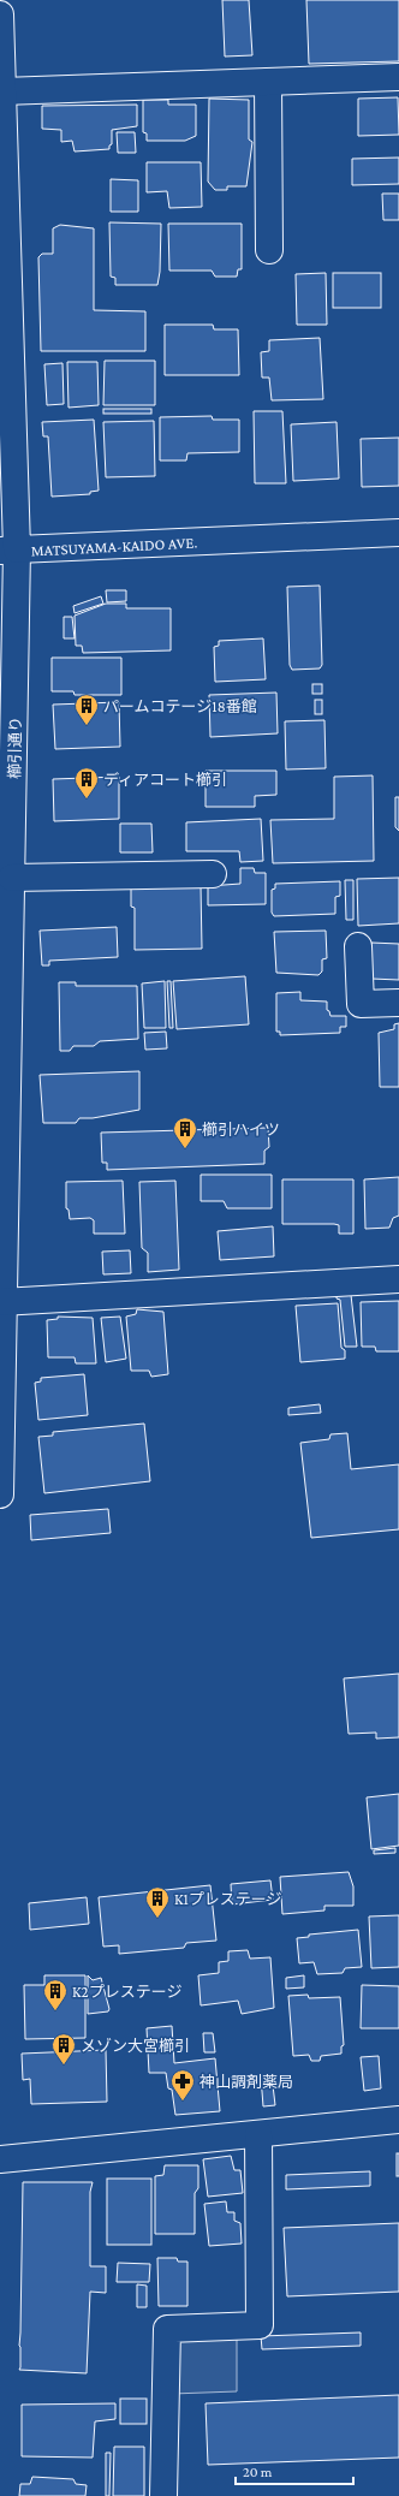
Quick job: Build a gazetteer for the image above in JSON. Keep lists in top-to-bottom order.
{
  "streets": {
    "street": ["MATSUYAMA-KAIDO AVE.", "櫛引通り"]
  },
  "crossings": [
    ["MATSUYAMA-KAIDO AVE.", "櫛引通り"]
  ],
  "places": {
    "building": [
      "パームコテージ18番館",
      "ディアコート櫛引",
      "櫛引ハイツ",
      "K1プレステージ",
      "K2プレステージ",
      "メゾン大宮櫛引"
    ],
    "pharmacy": ["神山調剤薬局"]
  },
  "scale_bar": "20 m"
}
